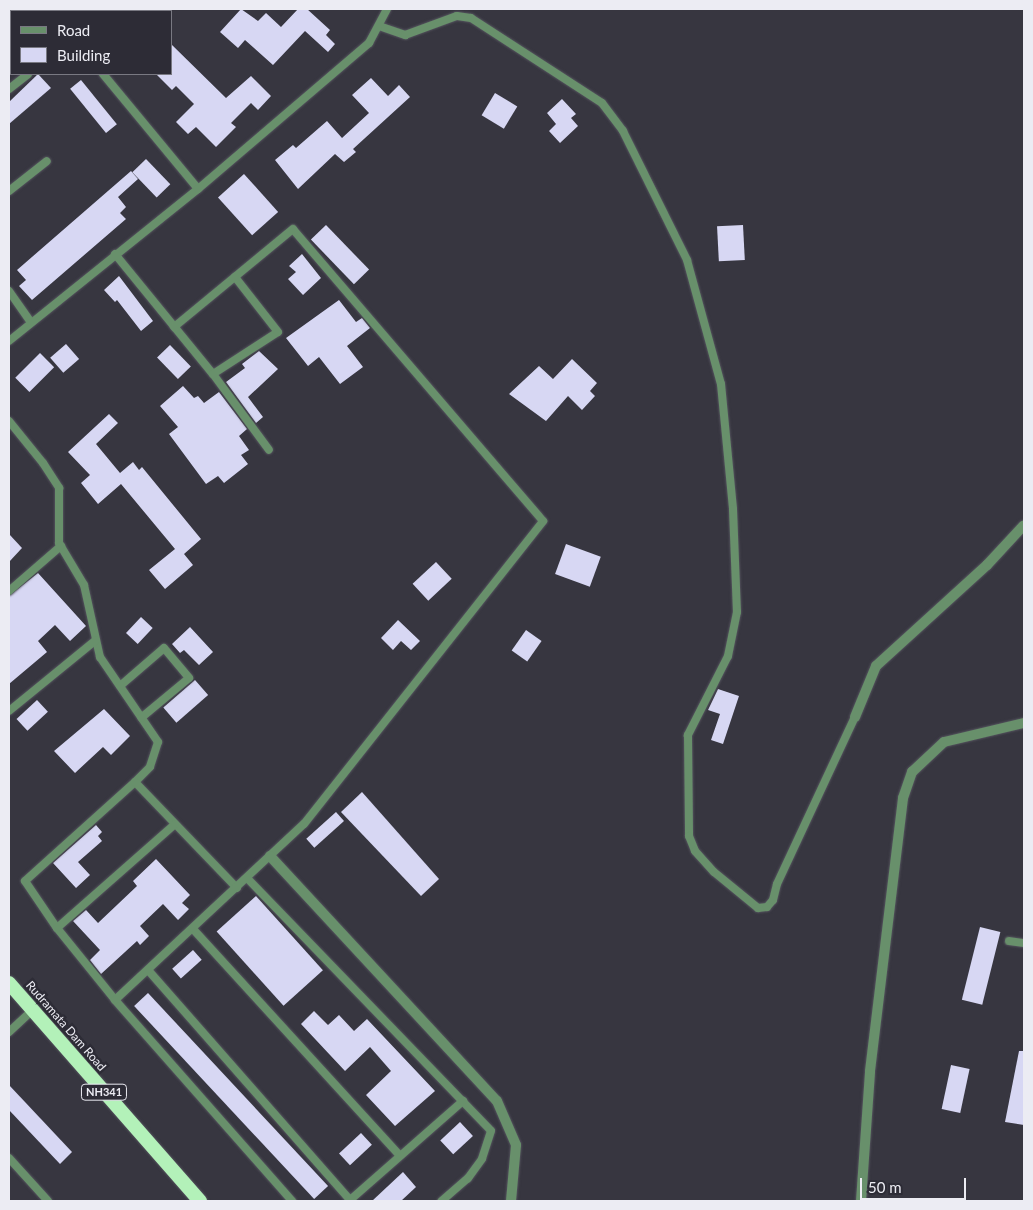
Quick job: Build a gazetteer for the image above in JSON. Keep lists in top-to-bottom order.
{
  "streets": {
    "highway": ["Rudramata Dam Road", "NH341"]
  },
  "legend": ["Road", "Building"],
  "scale_bar": "50 m"
}
